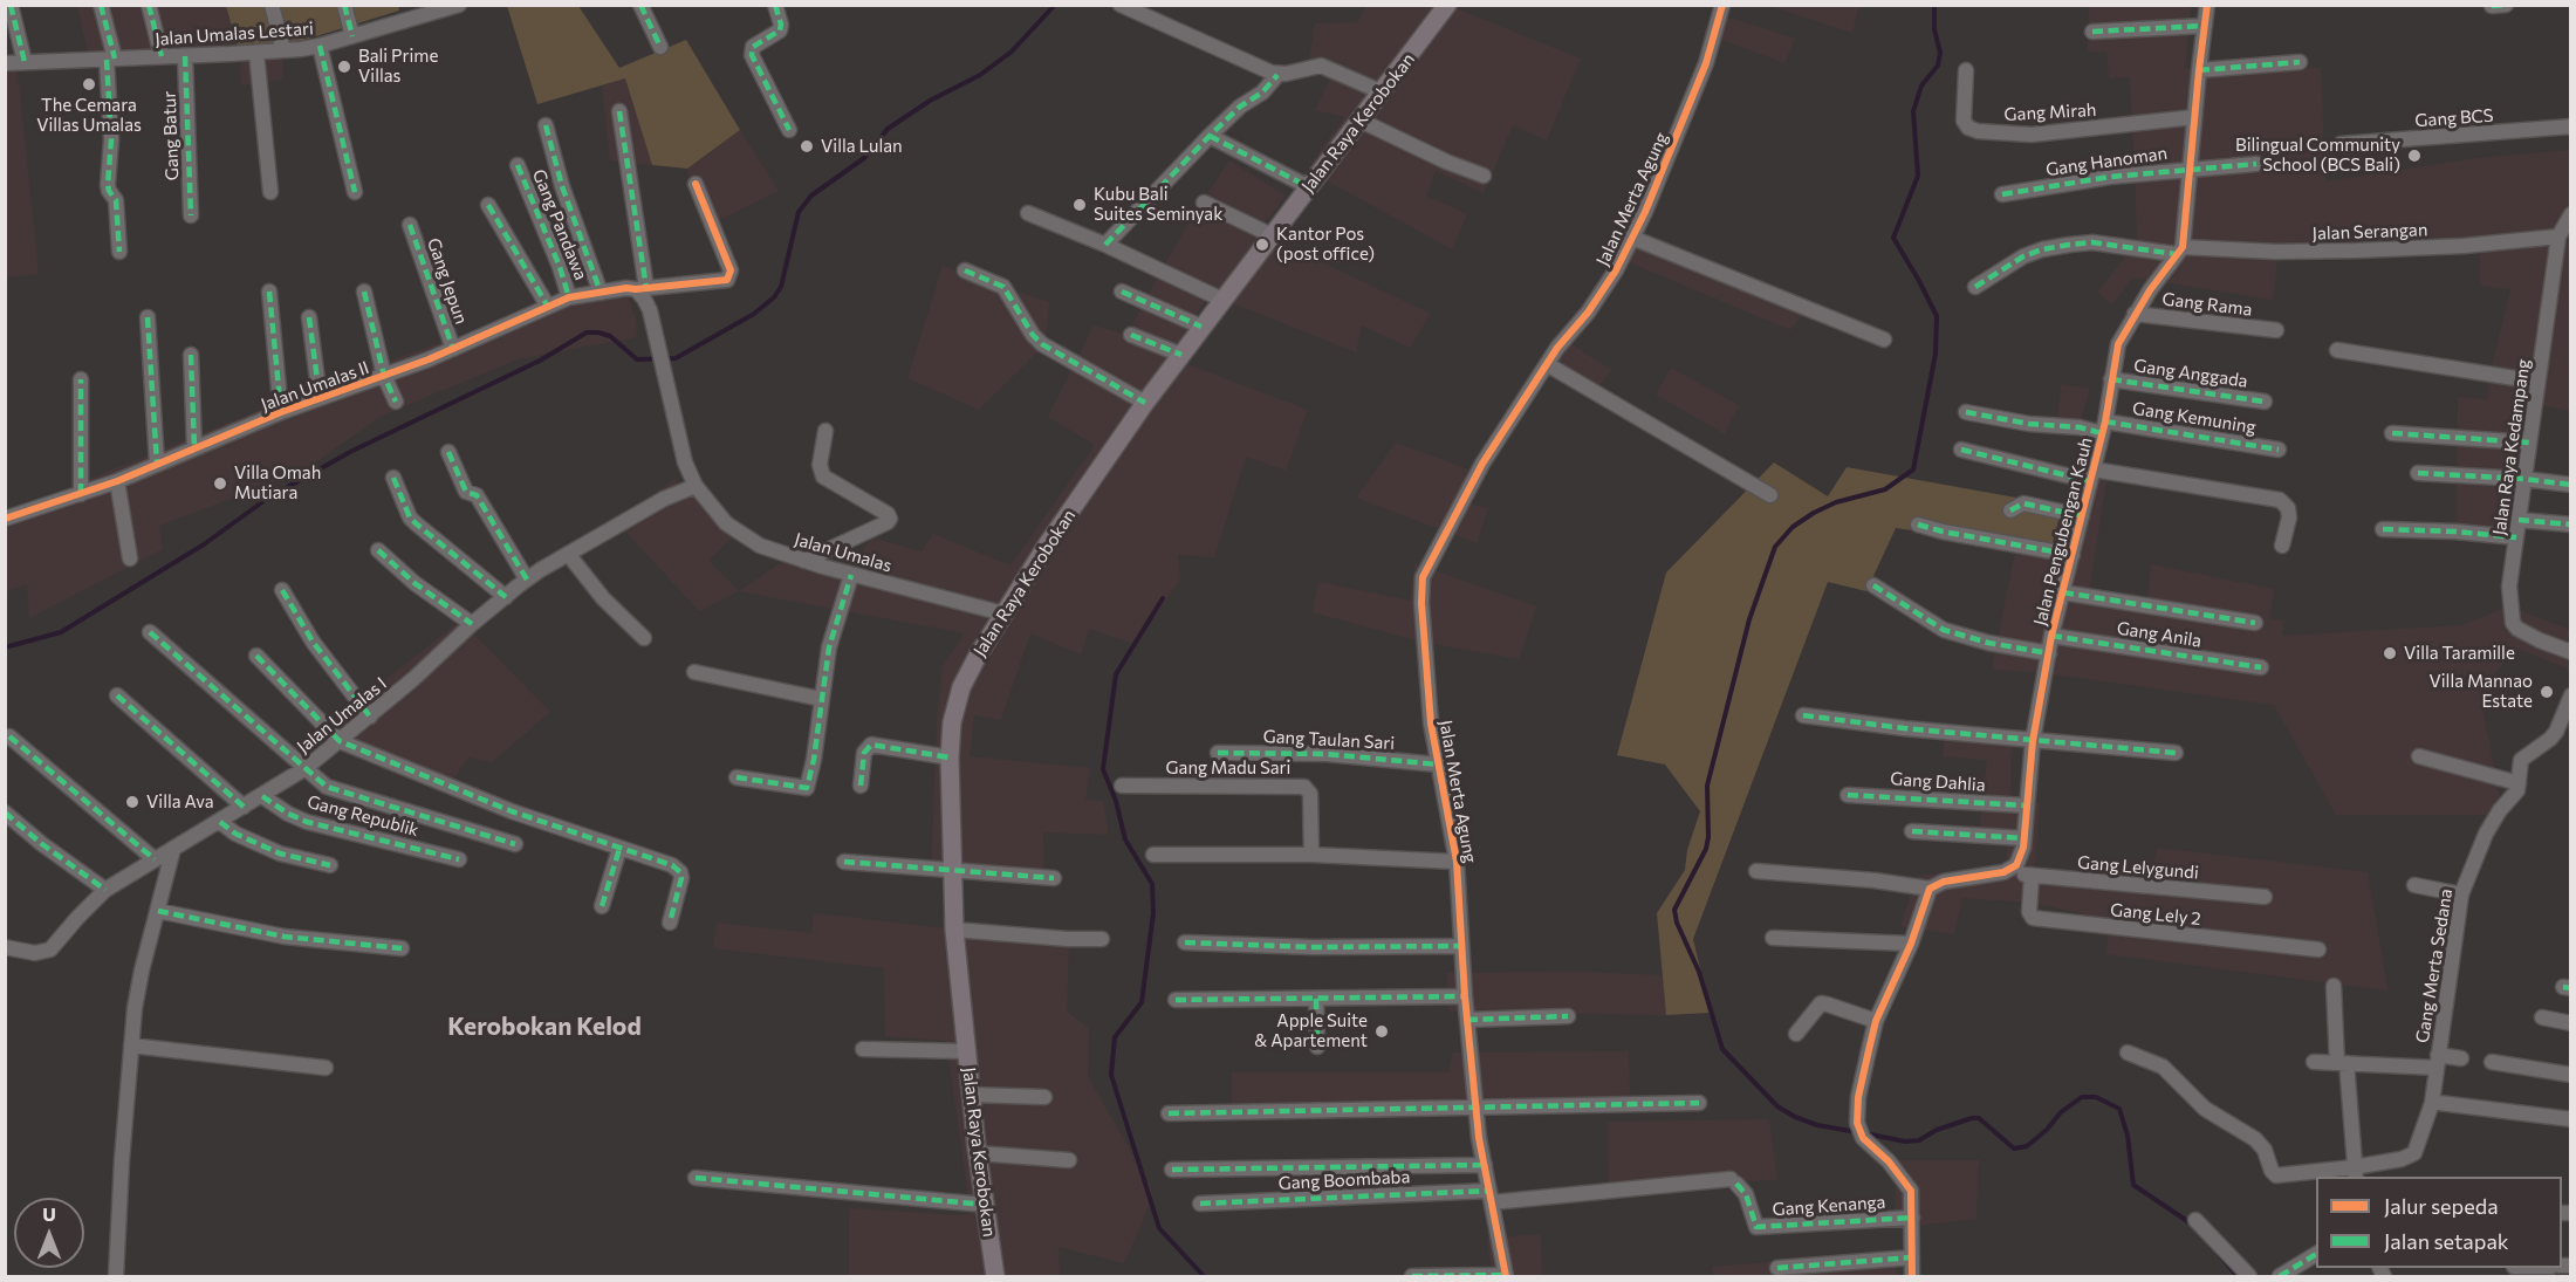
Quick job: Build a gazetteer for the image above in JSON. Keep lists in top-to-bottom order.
{
  "streets": {
    "main road": ["Jalan Raya Kerobokan"],
    "street": [
      "Jalan Umalas Lestari",
      "Gang Mirah",
      "Gang BCS",
      "Gang Batur",
      "Gang Hanoman",
      "Jalan Merta Agung",
      "Gang Pandawa",
      "Jalan Serangan",
      "Gang Jepun",
      "Gang Rama",
      "Gang Anggada",
      "Jalan Umalas II",
      "Gang Kemuning",
      "Jalan Raya Kedampang",
      "Jalan Pengubengan Kauh",
      "Jalan Umalas",
      "Gang Anila",
      "Jalan Umalas I",
      "Gang Taulan Sari",
      "Gang Madu Sari",
      "Gang Dahlia",
      "Gang Republik",
      "Gang Lelygundi",
      "Gang Lely 2",
      "Gang Merta Sedana",
      "Gang Boombaba",
      "Gang Kenanga"
    ]
  },
  "crossings": [
    ["Jalan Umalas Lestari", "Gang Batur"],
    ["Gang Mirah", "Jalan Pengubengan Kauh"],
    ["Jalan Raya Kerobokan", "Jalan Umalas"],
    ["Gang Hanoman", "Jalan Pengubengan Kauh"],
    ["Jalan Merta Agung", "Gang Taulan Sari"],
    ["Jalan Merta Agung", "Gang Boombaba"],
    ["Gang Pandawa", "Jalan Umalas II"],
    ["Jalan Serangan", "Jalan Raya Kedampang"],
    ["Jalan Serangan", "Jalan Pengubengan Kauh"],
    ["Gang Jepun", "Jalan Umalas II"],
    ["Gang Rama", "Jalan Pengubengan Kauh"],
    ["Gang Anggada", "Jalan Pengubengan Kauh"],
    ["Gang Kemuning", "Jalan Pengubengan Kauh"],
    ["Jalan Pengubengan Kauh", "Gang Anila"],
    ["Jalan Pengubengan Kauh", "Gang Dahlia"],
    ["Jalan Pengubengan Kauh", "Gang Lelygundi"],
    ["Jalan Umalas", "Jalan Umalas I"],
    ["Jalan Umalas I", "Gang Republik"],
    ["Gang Lelygundi", "Gang Lely 2"],
    ["Gang Boombaba", "Gang Kenanga"]
  ],
  "districts": ["Kerobokan Kelod"],
  "places": [
    "Bali Prime Villas",
    "The Cemara Villas Umalas",
    "Villa Lulan",
    "Bilingual Community School (BCS Bali)",
    "Kubu Bali Suites Seminyak",
    "Kantor Pos (post office)",
    "Villa Omah Mutiara",
    "Villa Taramille",
    "Villa Mannao Estate",
    "Villa Ava",
    "Apple Suite & Apartement"
  ],
  "legend": ["Jalur sepeda", "Jalan setapak"],
  "north": "top"
}
